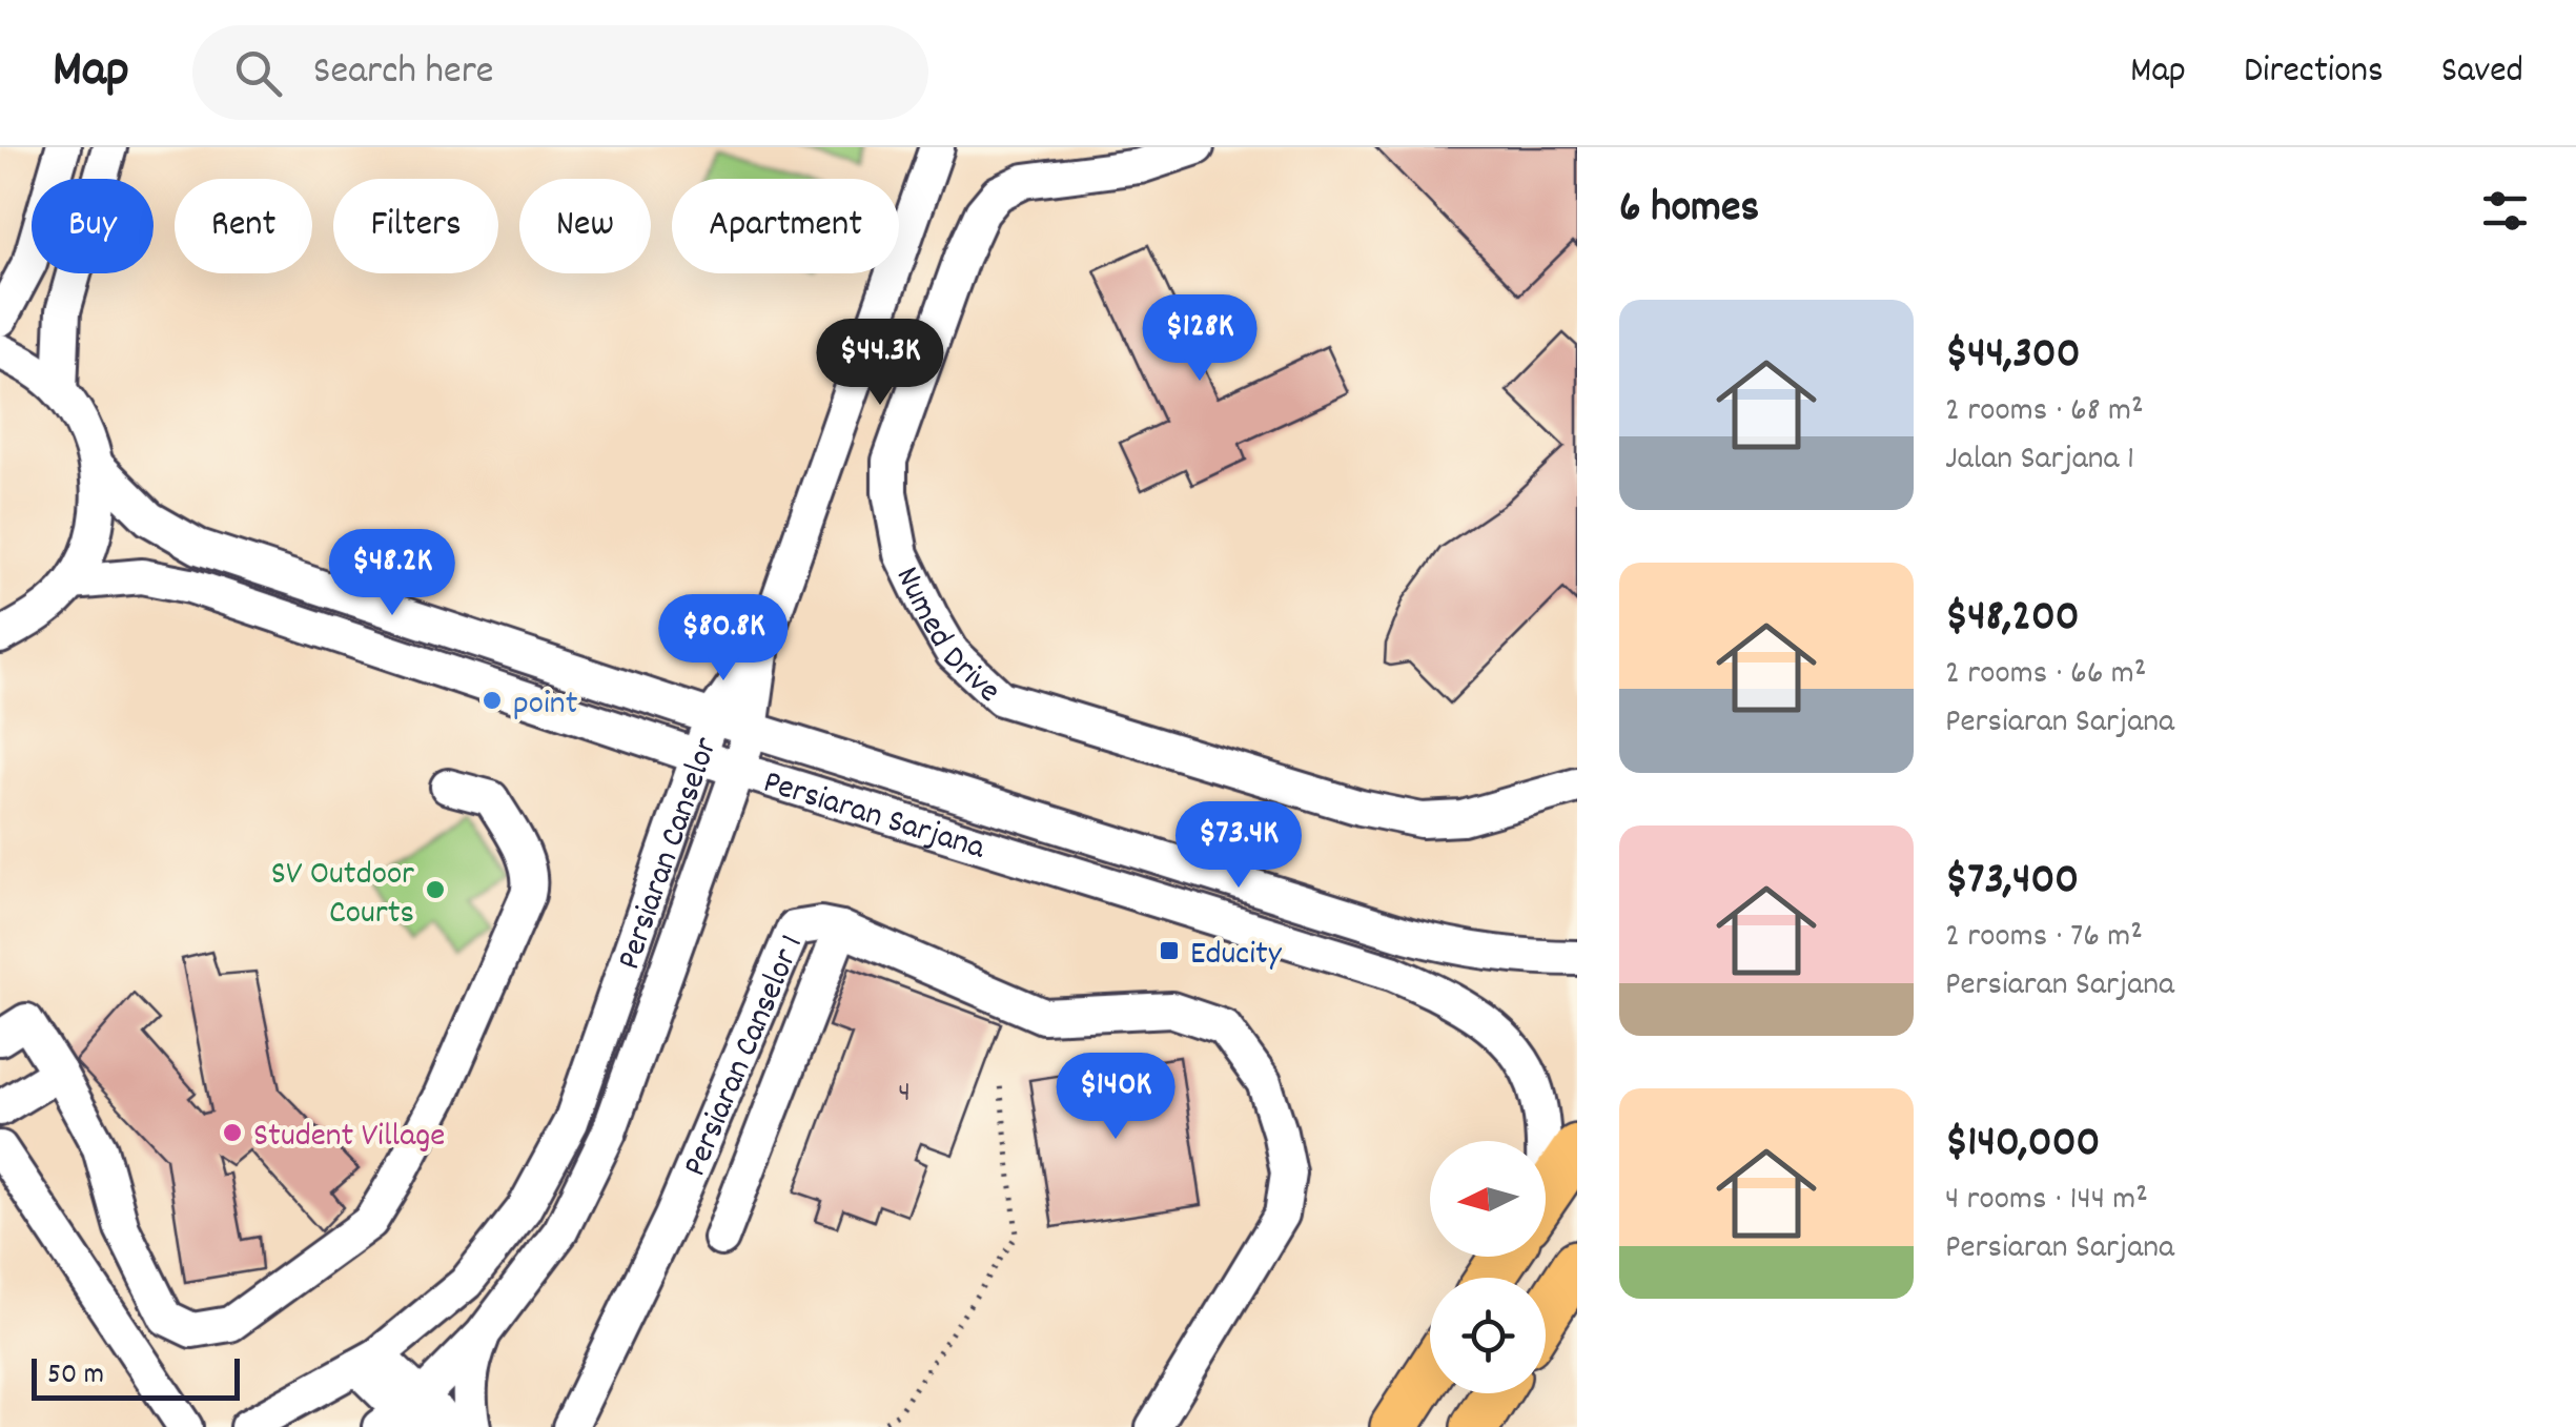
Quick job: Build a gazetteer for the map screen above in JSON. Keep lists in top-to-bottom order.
{
  "streets": {
    "street": [
      "Numed Drive",
      "Persiaran Sarjana",
      "Persiaran Canselor",
      "Persiaran Canselor 1"
    ]
  },
  "crossings": [
    ["Persiaran Sarjana", "Persiaran Canselor"]
  ],
  "places": {
    "other": ["point", "SV Outdoor Courts", "Student Village"],
    "transit": ["Educity"]
  },
  "house_numbers": ["4"],
  "scale_bar": "50 m",
  "north": "left",
  "page": {
    "header": "Map",
    "search": "Search here",
    "nav": ["Map", "Directions", "Saved"],
    "heading": "6 homes",
    "chip": [
      "Buy",
      "Rent",
      "Filters",
      "New",
      "Apartment"
    ],
    "list": [
      {
        "name": "$44,300",
        "note": "2 rooms · 68 m² · Jalan Sarjana 1"
      },
      {
        "name": "$48,200",
        "note": "2 rooms · 66 m² · Persiaran Sarjana"
      },
      {
        "name": "$73,400",
        "note": "2 rooms · 76 m² · Persiaran Sarjana"
      },
      {
        "name": "$140,000",
        "note": "4 rooms · 144 m² · Persiaran Sarjana"
      }
    ],
    "price": [
      "$128K",
      "$44.3K",
      "$48.2K",
      "$80.8K",
      "$73.4K",
      "$140K"
    ],
    "scale": "50 m"
  }
}
